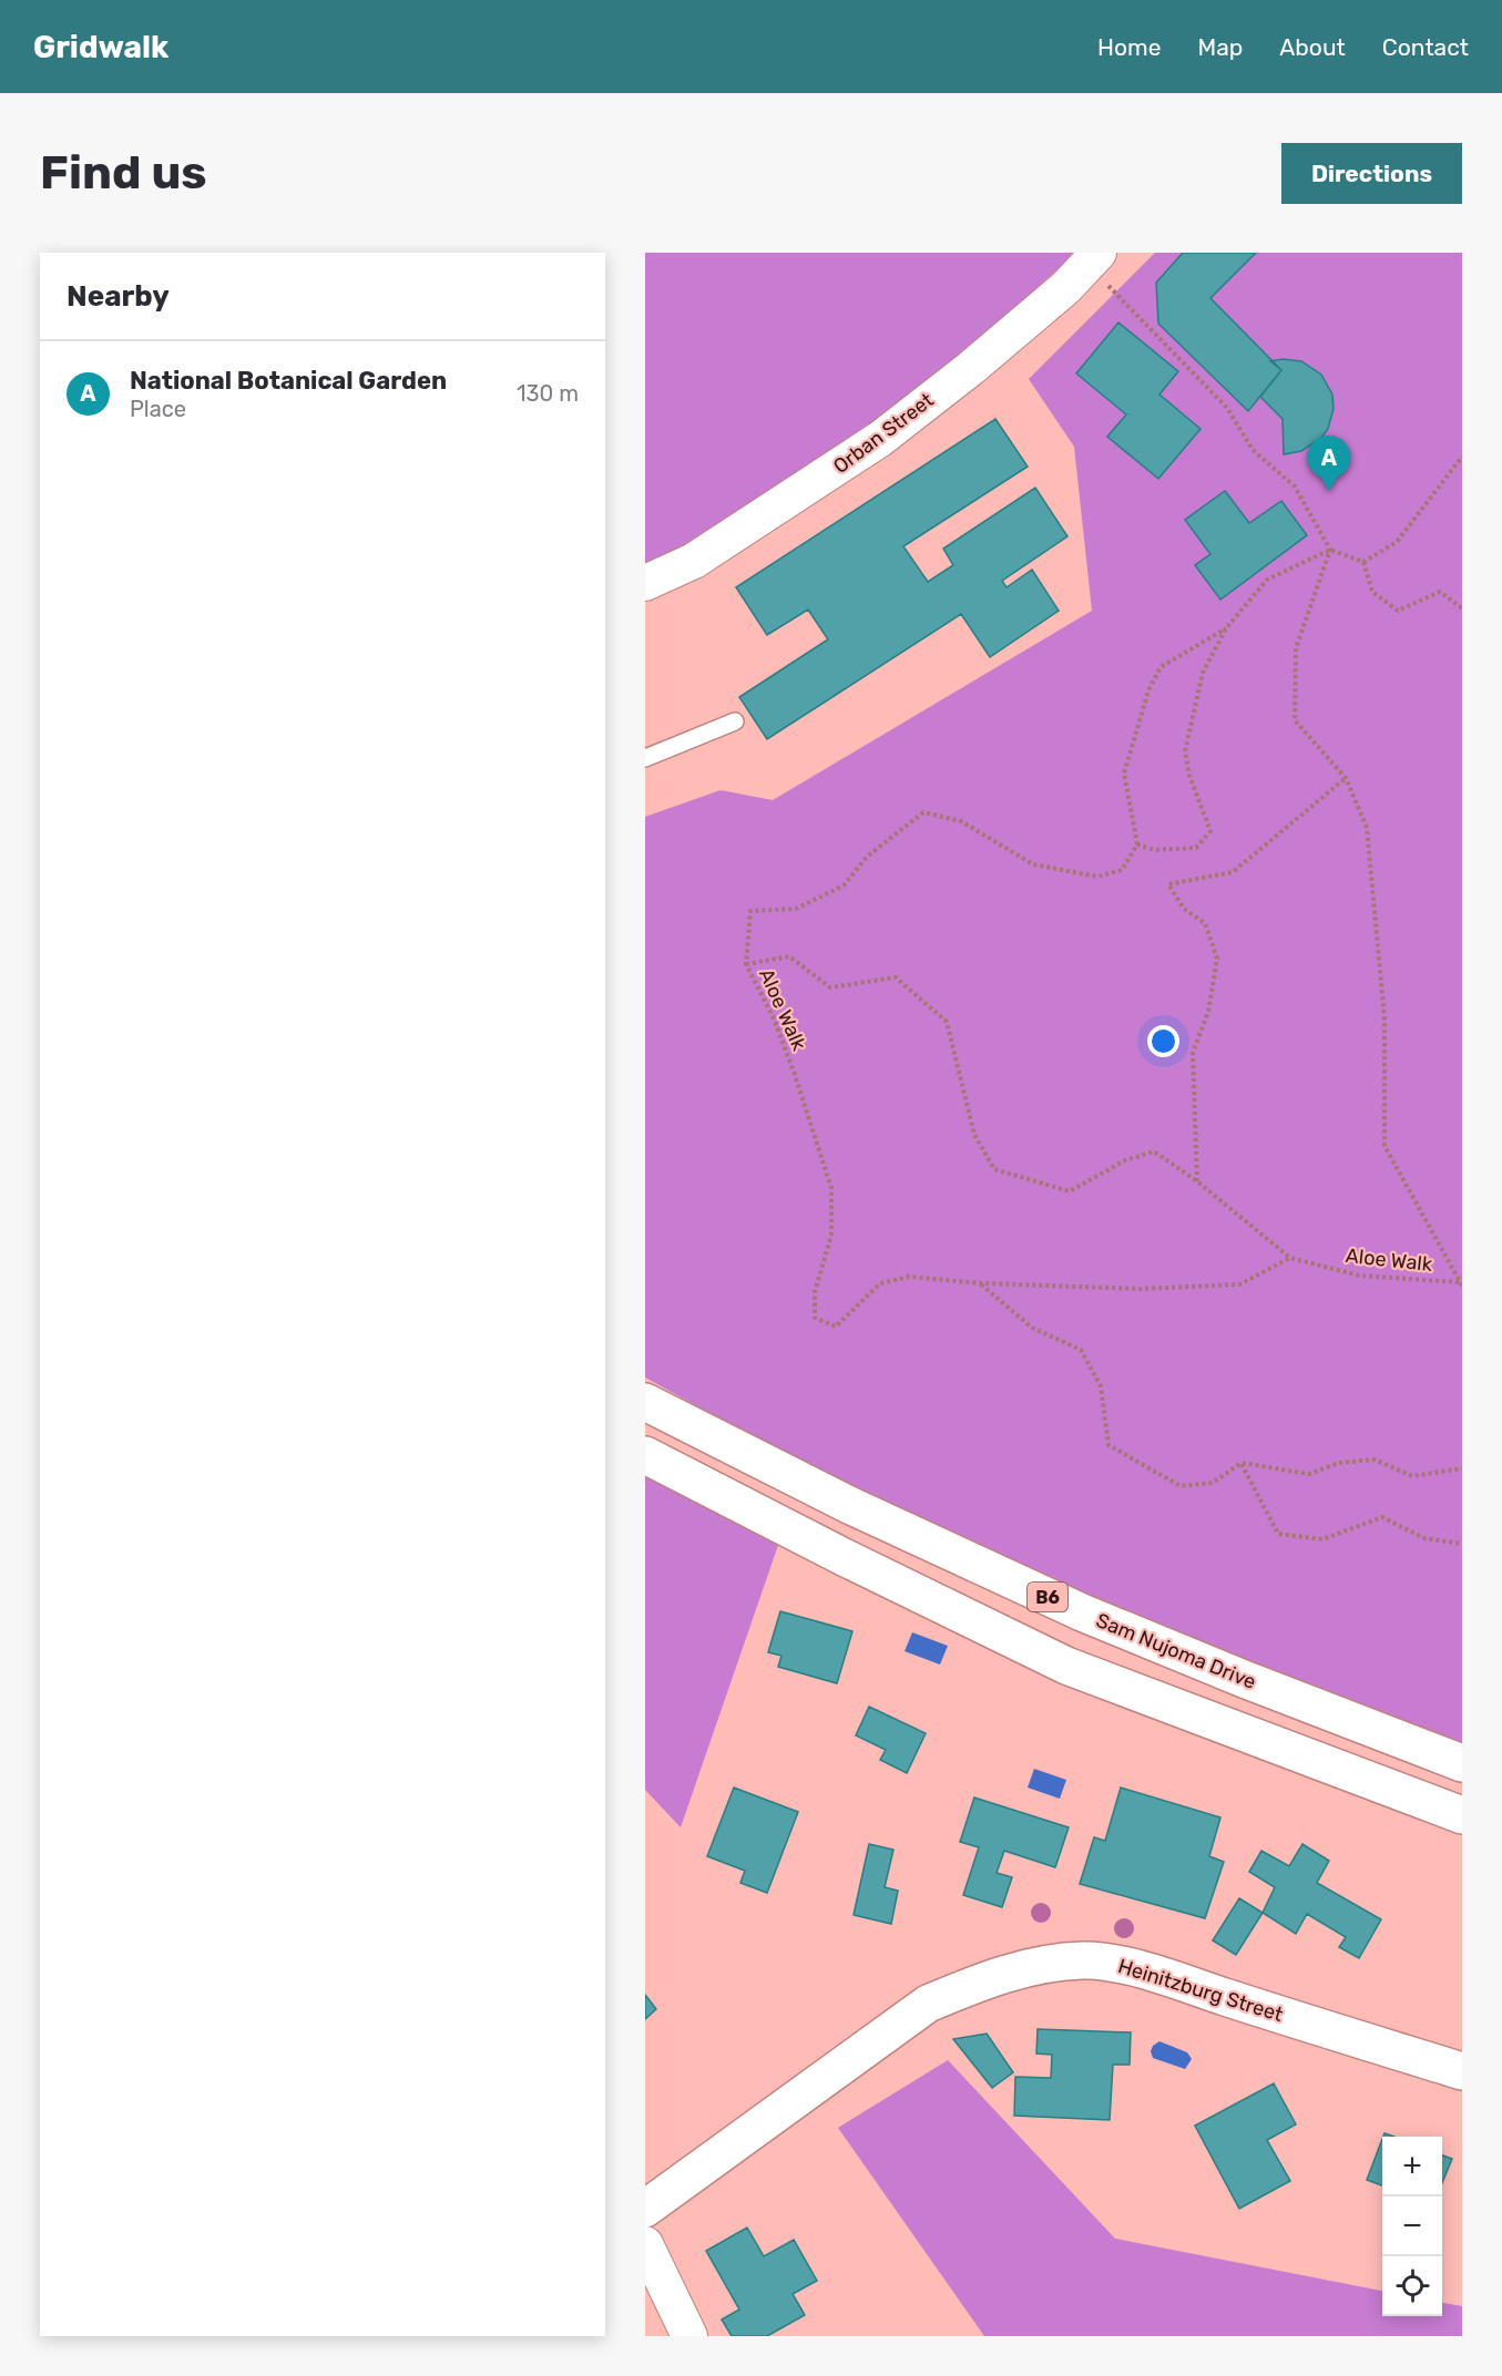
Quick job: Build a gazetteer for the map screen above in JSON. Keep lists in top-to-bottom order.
{
  "streets": {
    "main road": ["B6", "Sam Nujoma Drive", "Heinitzburg Street"],
    "street": ["Orban Street"],
    "path": ["Aloe Walk"]
  },
  "page": {
    "header": "Gridwalk",
    "nav": [
      "Home",
      "Map",
      "About",
      "Contact"
    ],
    "buttons": "Directions",
    "title": "Find us",
    "heading": "Nearby",
    "list": [
      {
        "mark": "A",
        "name": "National Botanical Garden",
        "note": "Place",
        "value": "130 m"
      }
    ],
    "pins": "A",
    "map_buttons": ["+", "−"]
  }
}
